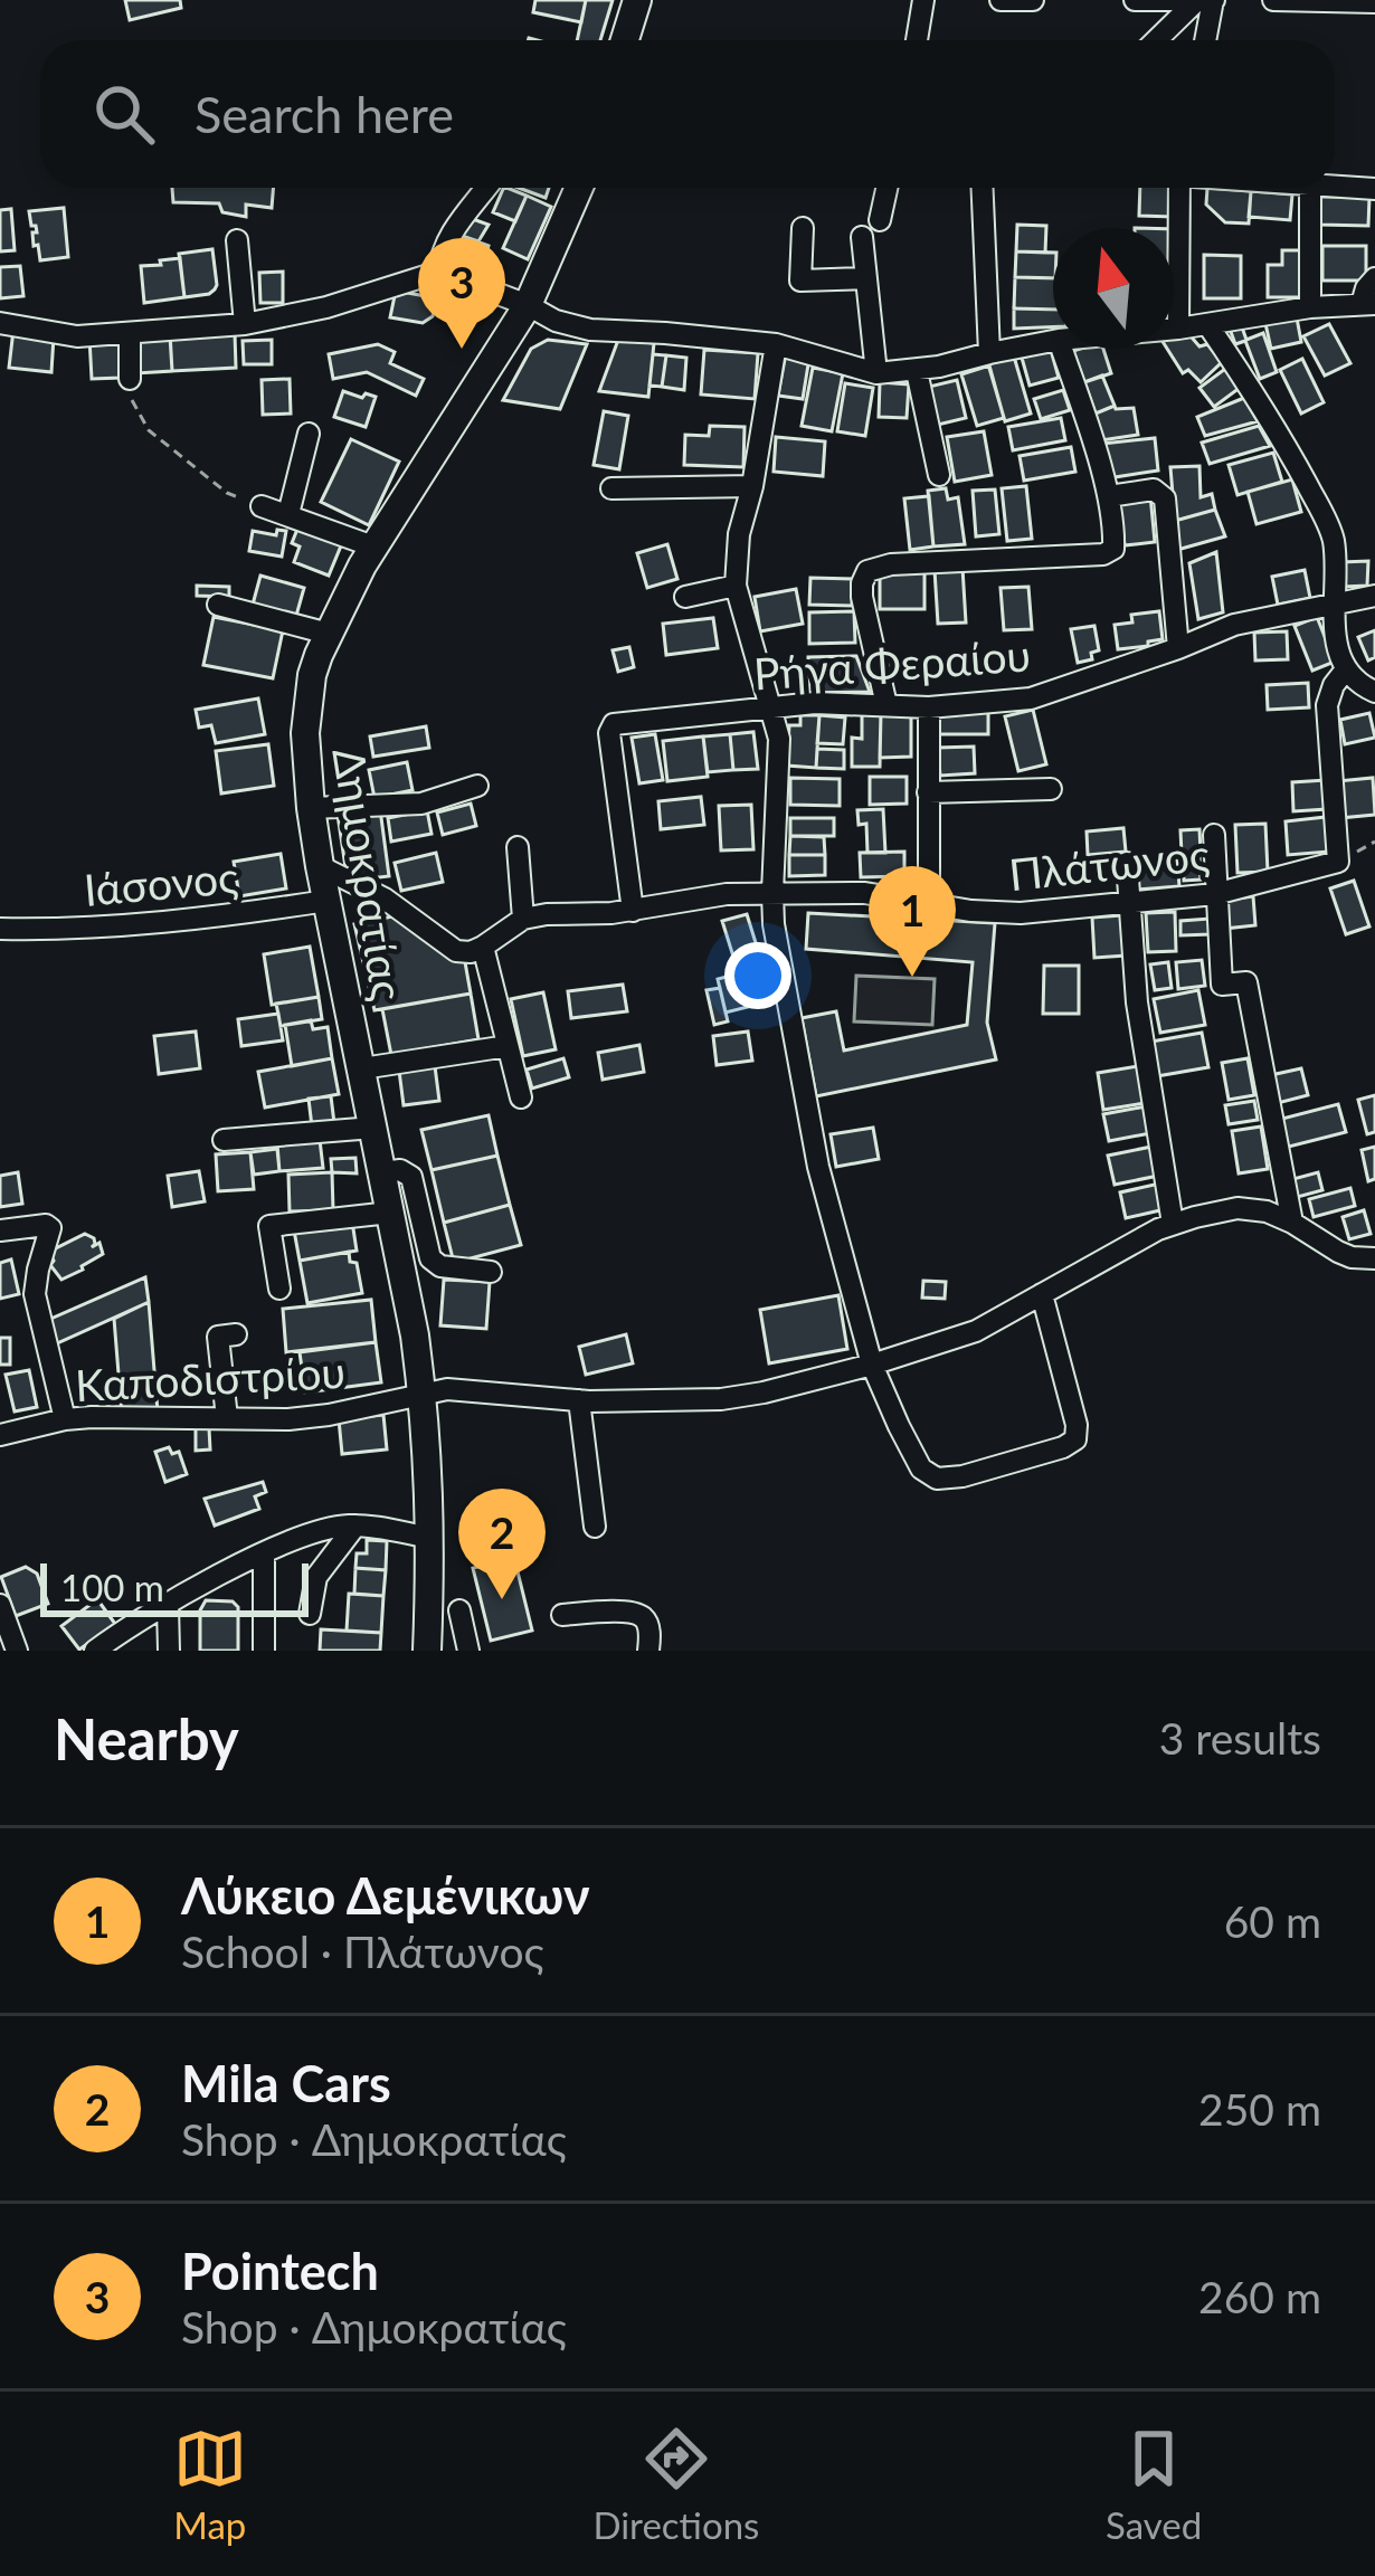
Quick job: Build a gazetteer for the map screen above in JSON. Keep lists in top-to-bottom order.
{
  "streets": {
    "main road": ["Δημοκρατίας"],
    "street": [
      "Ρήγα Φεραίου",
      "Πλάτωνος",
      "Ιάσονος",
      "Καποδιστρίου"
    ]
  },
  "crossings": [
    ["Ρήγα Φεραίου", "Πλάτωνος"],
    ["Δημοκρατίας", "Ιάσονος"],
    ["Δημοκρατίας", "Καποδιστρίου"]
  ],
  "scale_bar": "100 m",
  "north": "top",
  "page": {
    "search": "Search here",
    "pins": ["3", "1", "2"],
    "scale": "100 m",
    "heading": ["Nearby", "3 results"],
    "list": [
      {
        "mark": "1",
        "name": "Λύκειο Δεμένικων",
        "note": "School · Πλάτωνος",
        "value": "60 m"
      },
      {
        "mark": "2",
        "name": "Mila Cars",
        "note": "Shop · Δημοκρατίας",
        "value": "250 m"
      },
      {
        "mark": "3",
        "name": "Pointech",
        "note": "Shop · Δημοκρατίας",
        "value": "260 m"
      }
    ],
    "nav": ["Map", "Directions", "Saved"]
  }
}
